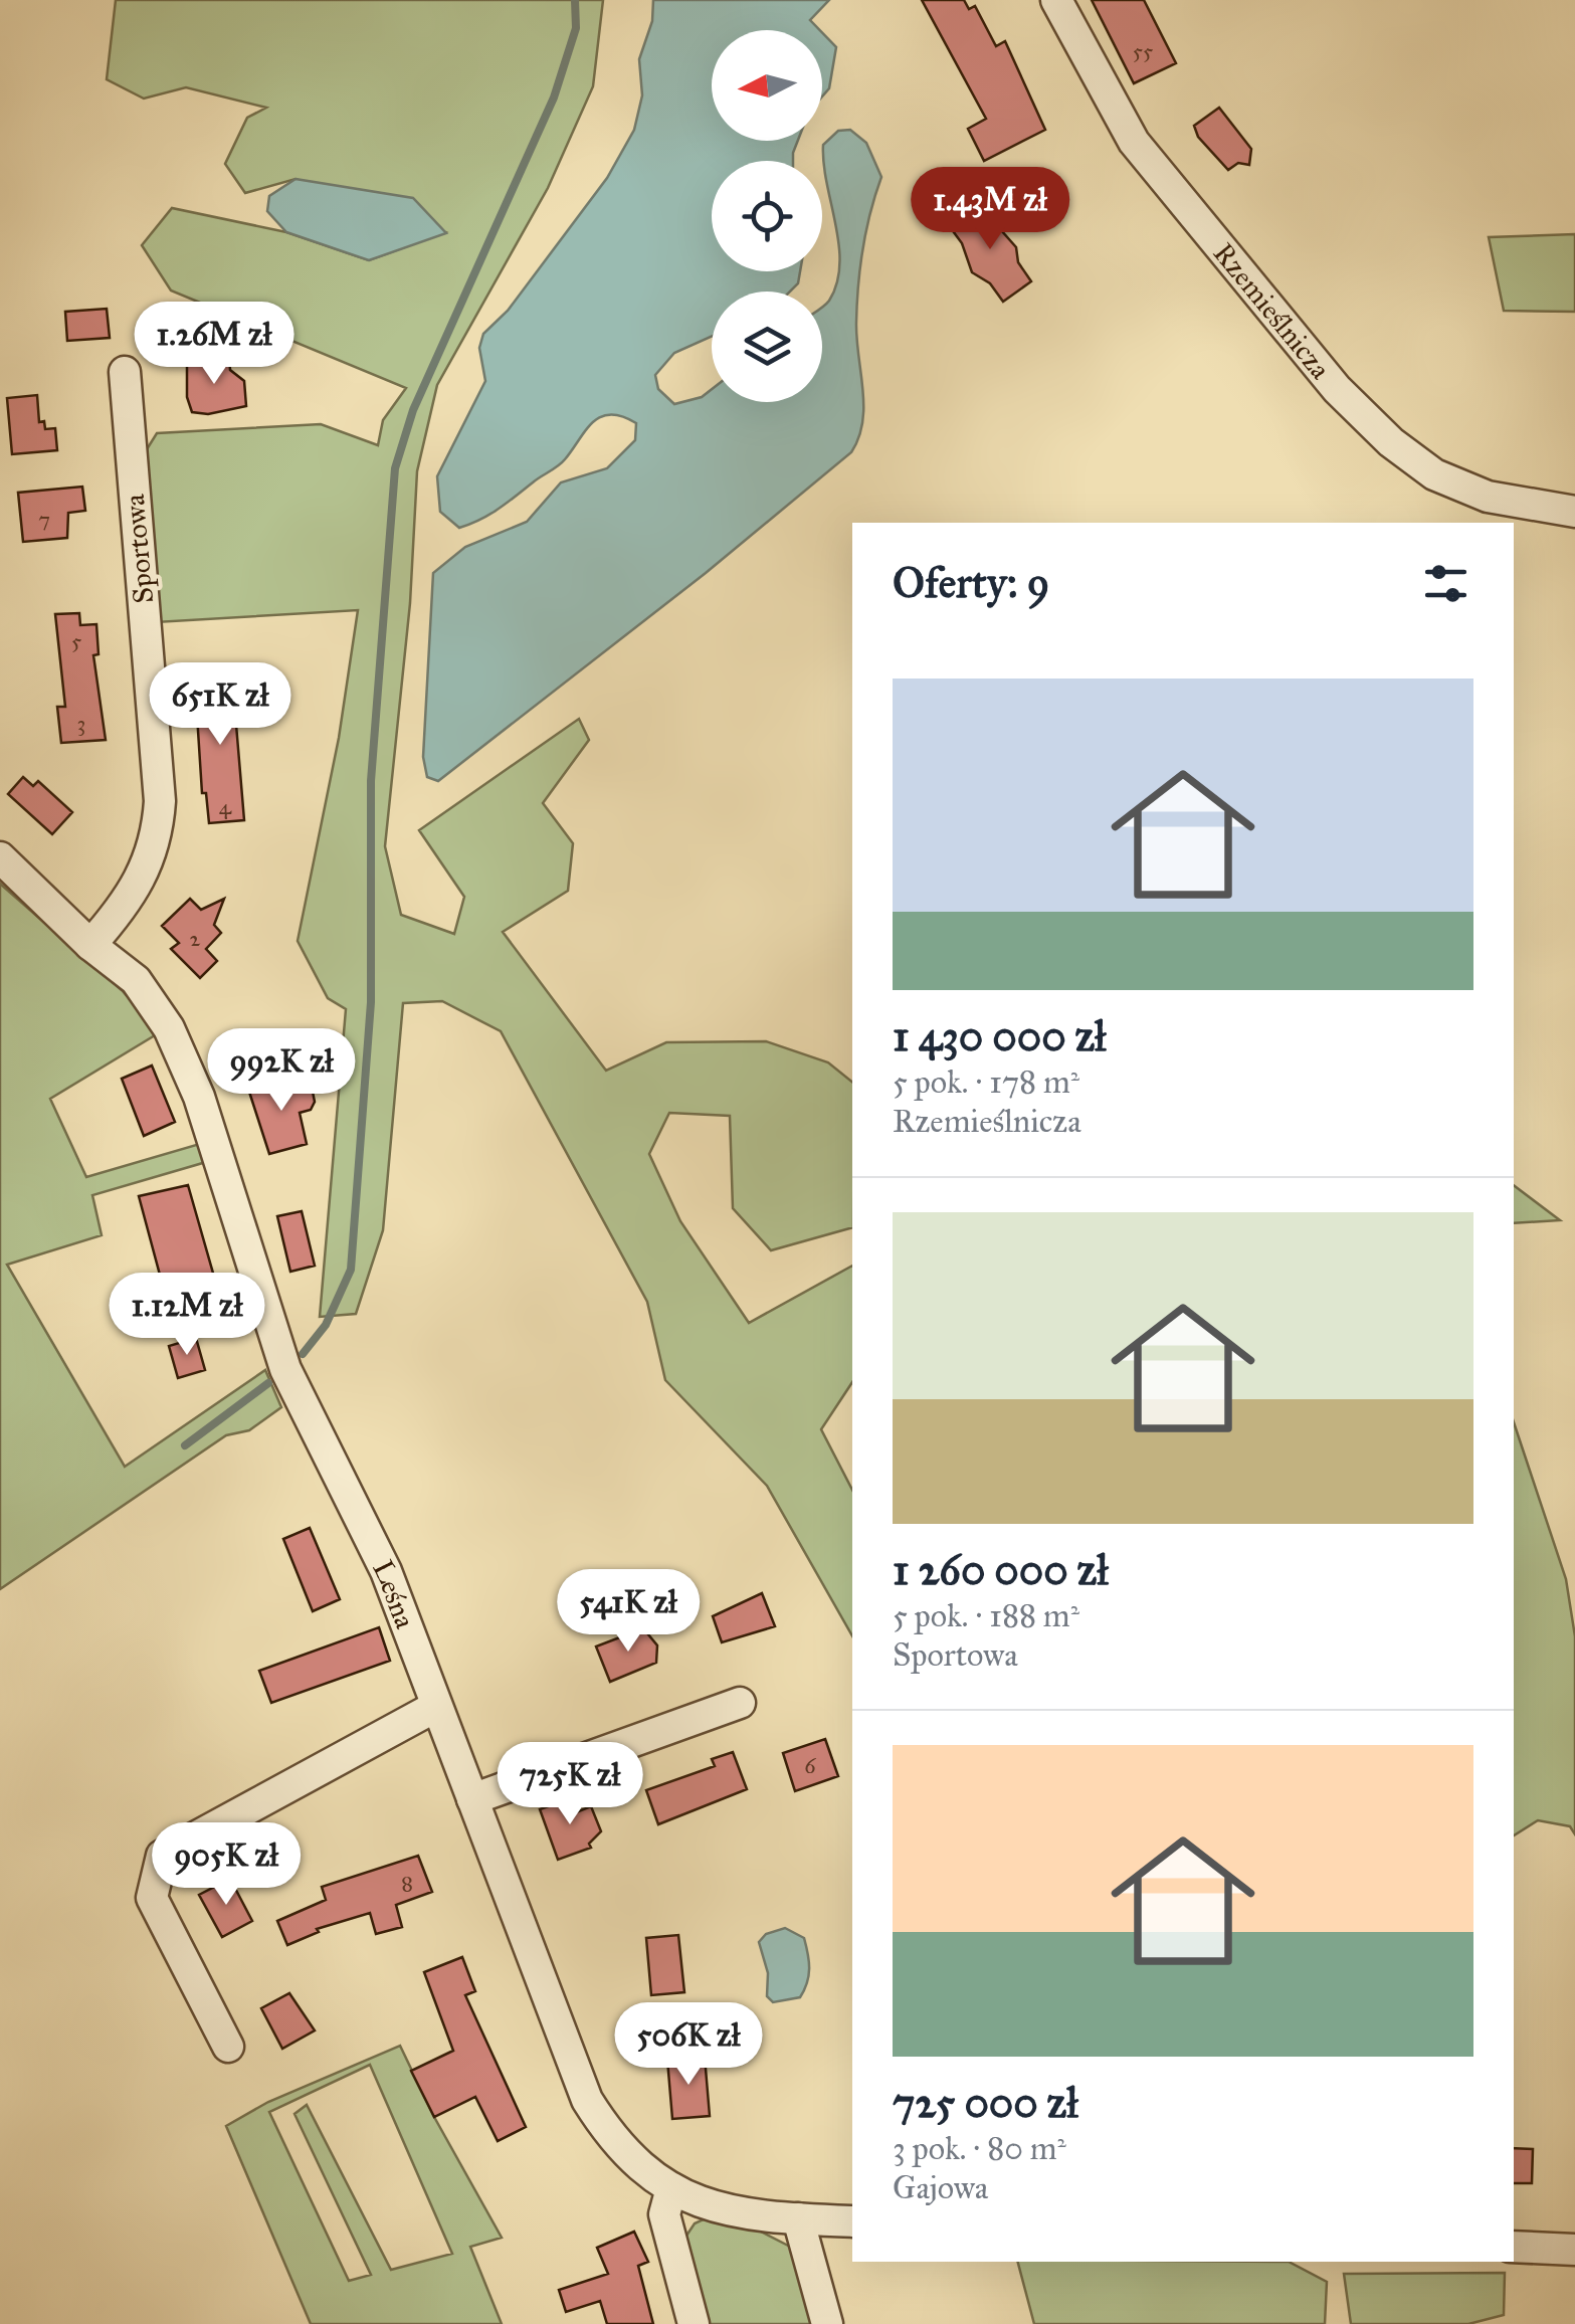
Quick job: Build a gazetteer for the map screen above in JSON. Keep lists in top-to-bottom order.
{
  "streets": {
    "street": ["Rzemieślnicza", "Sportowa", "Leśna"]
  },
  "crossings": [
    ["Sportowa", "Leśna"]
  ],
  "house_numbers": [
    "55",
    "7",
    "5",
    "3",
    "4",
    "2",
    "6",
    "8"
  ],
  "north": "left",
  "page": {
    "price": [
      "1.43M zł",
      "1.26M zł",
      "651K zł",
      "992K zł",
      "1.12M zł",
      "541K zł",
      "725K zł",
      "905K zł",
      "506K zł"
    ],
    "heading": "Oferty: 9",
    "list": [
      {
        "name": "1 430 000 zł",
        "note": "5 pok. · 178 m² · Rzemieślnicza"
      },
      {
        "name": "1 260 000 zł",
        "note": "5 pok. · 188 m² · Sportowa"
      },
      {
        "name": "725 000 zł",
        "note": "3 pok. · 80 m² · Gajowa"
      }
    ]
  }
}
